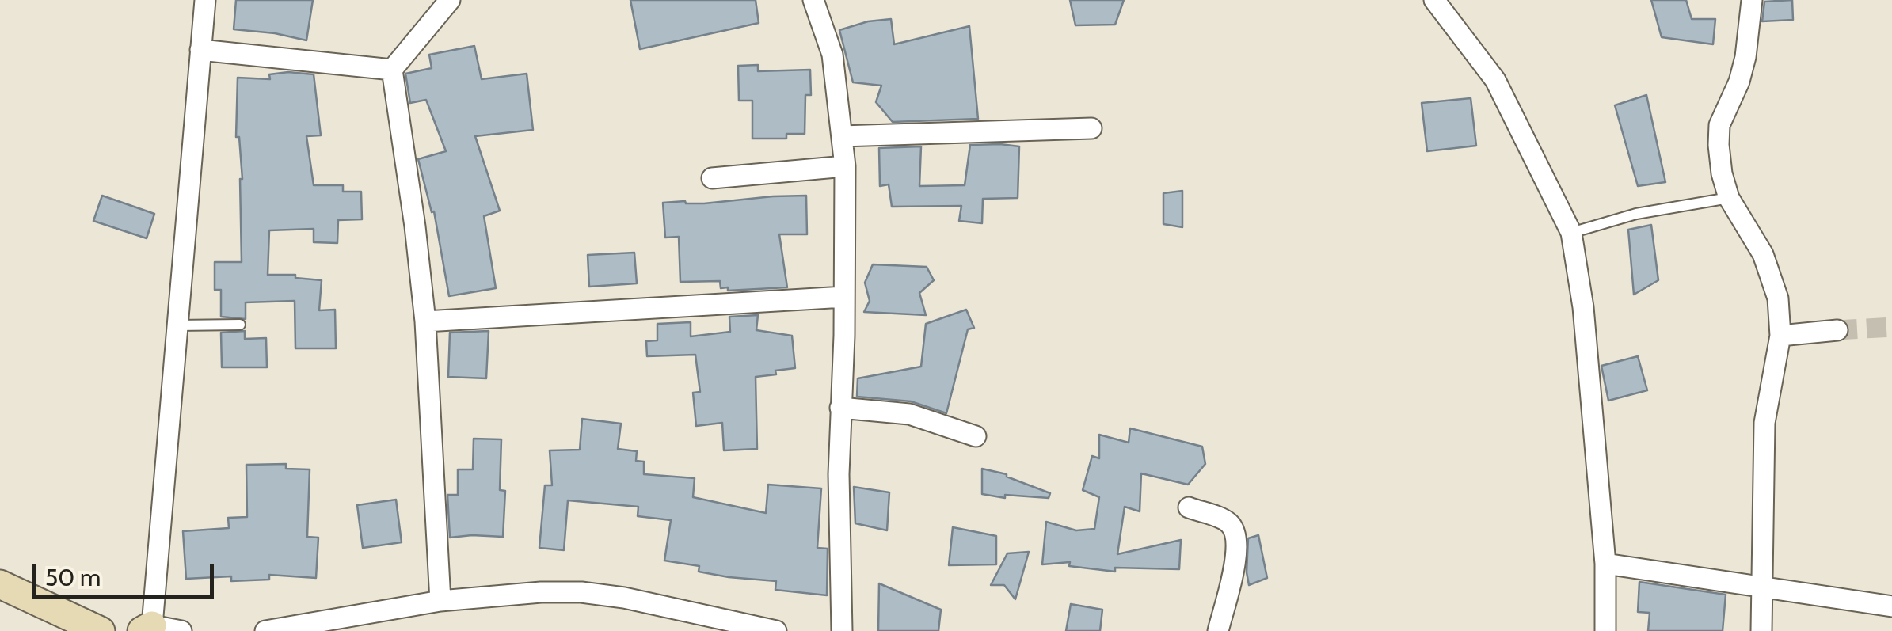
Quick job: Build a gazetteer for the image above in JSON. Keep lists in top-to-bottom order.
{
  "scale_bar": "50 m"
}
